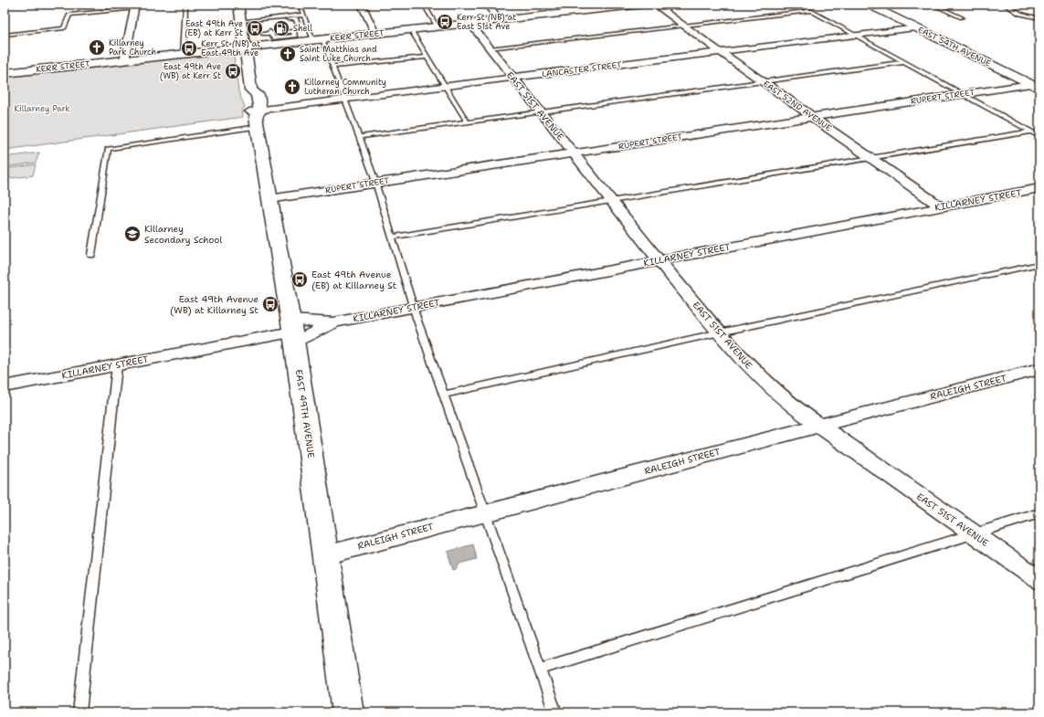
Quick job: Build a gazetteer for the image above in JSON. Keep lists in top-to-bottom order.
{
  "streets": {
    "street": [
      "KERR STREET",
      "EAST 54TH AVENUE",
      "LANCASTER STREET",
      "RUPERT STREET",
      "EAST 51ST AVENUE",
      "EAST 52ND AVENUE",
      "KILLARNEY STREET",
      "RALEIGH STREET",
      "EAST 49TH AVENUE"
    ]
  },
  "crossings": [
    ["KERR STREET", "EAST 51ST AVENUE"],
    ["KERR STREET", "EAST 49TH AVENUE"],
    ["EAST 54TH AVENUE", "LANCASTER STREET"],
    ["EAST 54TH AVENUE", "RUPERT STREET"],
    ["LANCASTER STREET", "EAST 51ST AVENUE"],
    ["LANCASTER STREET", "EAST 52ND AVENUE"],
    ["LANCASTER STREET", "EAST 49TH AVENUE"],
    ["RUPERT STREET", "EAST 51ST AVENUE"],
    ["RUPERT STREET", "EAST 52ND AVENUE"],
    ["RUPERT STREET", "EAST 49TH AVENUE"],
    ["EAST 51ST AVENUE", "KILLARNEY STREET"],
    ["EAST 51ST AVENUE", "RALEIGH STREET"],
    ["EAST 52ND AVENUE", "KILLARNEY STREET"],
    ["KILLARNEY STREET", "EAST 49TH AVENUE"],
    ["RALEIGH STREET", "EAST 49TH AVENUE"]
  ],
  "parks": ["Killarney Park"],
  "places": {
    "bus stop": [
      "Kerr St (NB) at East 51st Ave",
      "East 49th Ave (EB) at Kerr St",
      "Kerr St (NB) at East 49th Ave",
      "East 49th Ave (WB) at Kerr St",
      "East 49th Avenue (EB) at Killarney St",
      "East 49th Avenue (WB) at Killarney St"
    ],
    "fuel station": ["Shell"],
    "church": ["Killarney Park Church", "Saint Matthias and Saint Luke Church", "Killarney Community Lutheran Church"],
    "school or university": ["Killarney Secondary School"]
  }
}
